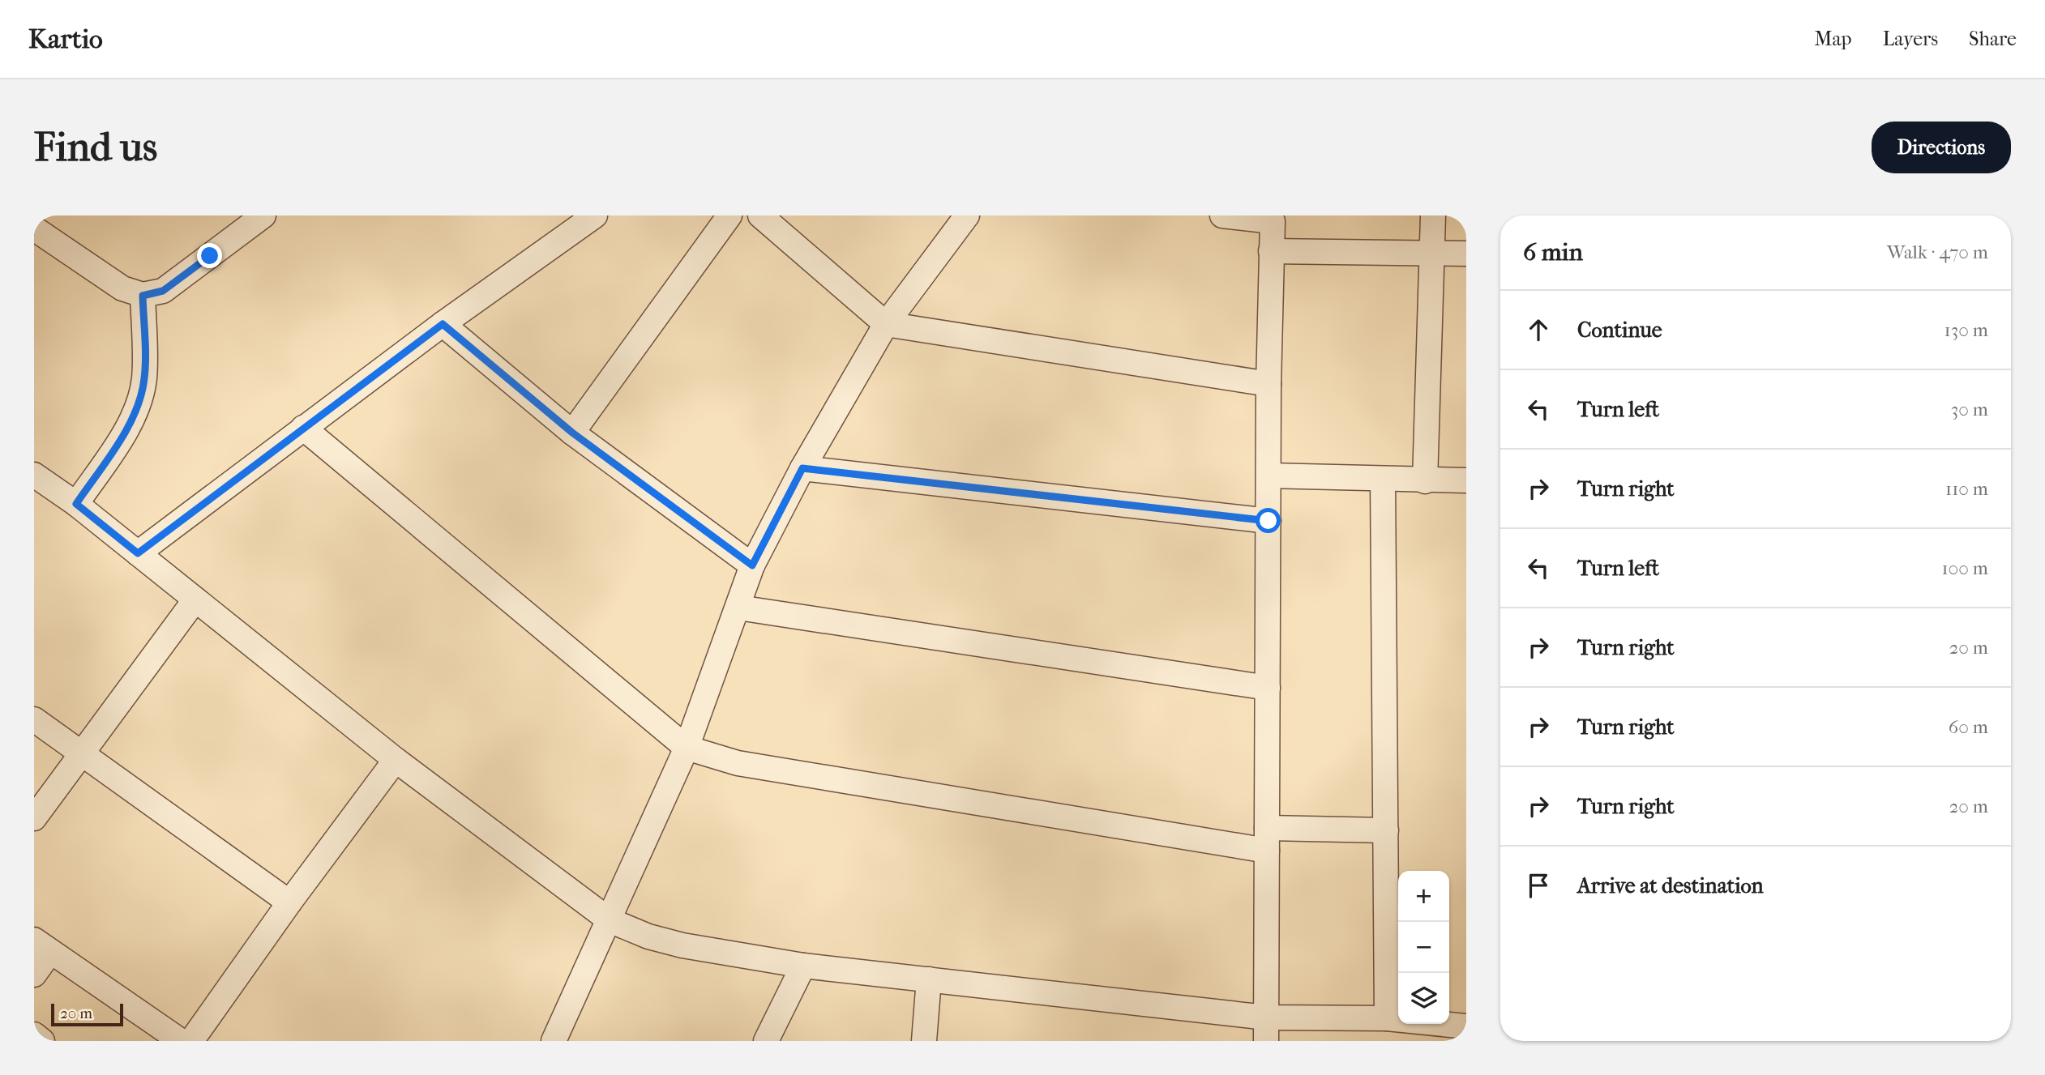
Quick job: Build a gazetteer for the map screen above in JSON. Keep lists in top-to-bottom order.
{
  "scale_bar": "20 m",
  "page": {
    "header": "Kartio",
    "nav": ["Map", "Layers", "Share"],
    "buttons": "Directions",
    "title": "Find us",
    "heading": ["6 min", "Walk · 470 m"],
    "list": [
      ["Continue", "130 m"],
      ["Turn left", "30 m"],
      ["Turn right", "110 m"],
      ["Turn left", "100 m"],
      ["Turn right", "20 m"],
      ["Turn right", "60 m"],
      ["Turn right", "20 m"],
      "Arrive at destination"
    ],
    "map_buttons": ["+", "−"],
    "scale": "20 m"
  }
}
